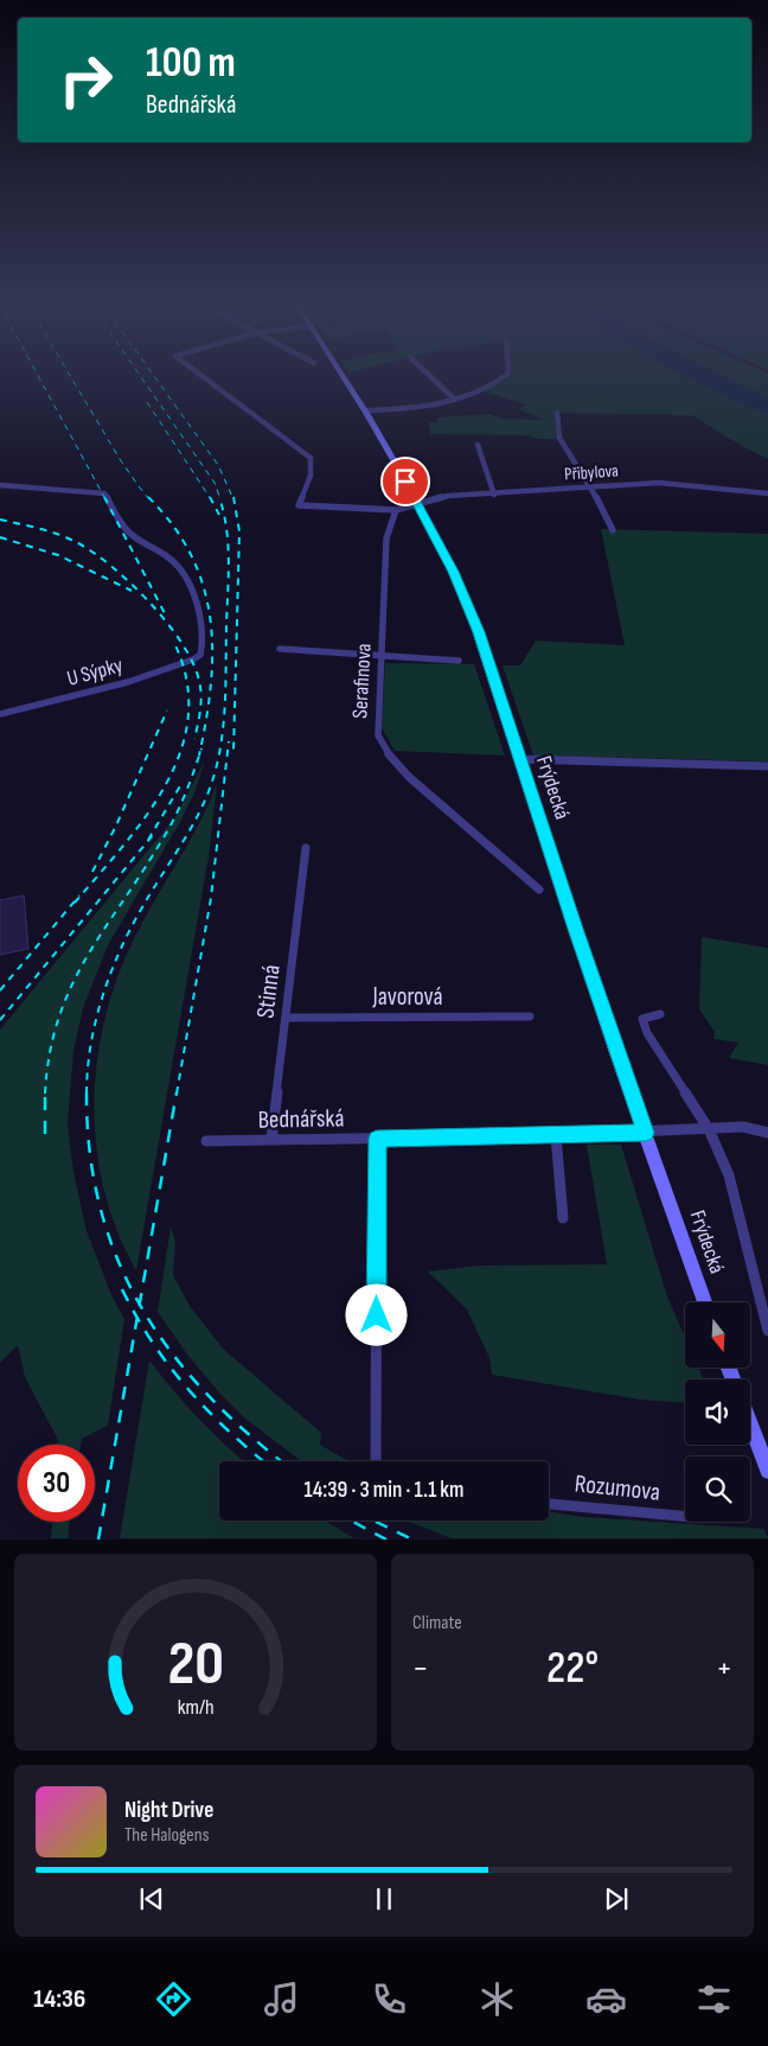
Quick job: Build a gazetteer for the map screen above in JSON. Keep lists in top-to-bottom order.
{
  "streets": {
    "main road": ["Frýdecká"],
    "street": [
      "Přibylova",
      "U Sýpky",
      "Serafinova",
      "Stinná",
      "Javorová",
      "Bednářská",
      "Rozumova"
    ]
  },
  "crossings": [
    ["Přibylova", "Serafinova"],
    ["Přibylova", "Frýdecká"],
    ["Frýdecká", "Bednářská"],
    ["Stinná", "Javorová"],
    ["Stinná", "Bednářská"]
  ],
  "north": "bottom",
  "page": {
    "turn": ["100 m", "Bednářská"],
    "limit": "30",
    "trip": "14:39 · 3 min · 1.1 km",
    "tile": "Climate",
    "heat": ["−", "22°", "+"],
    "song": ["Night Drive", "The Halogens"],
    "tabs": "14:36",
    "gauge": ["20", "km/h"]
  }
}
